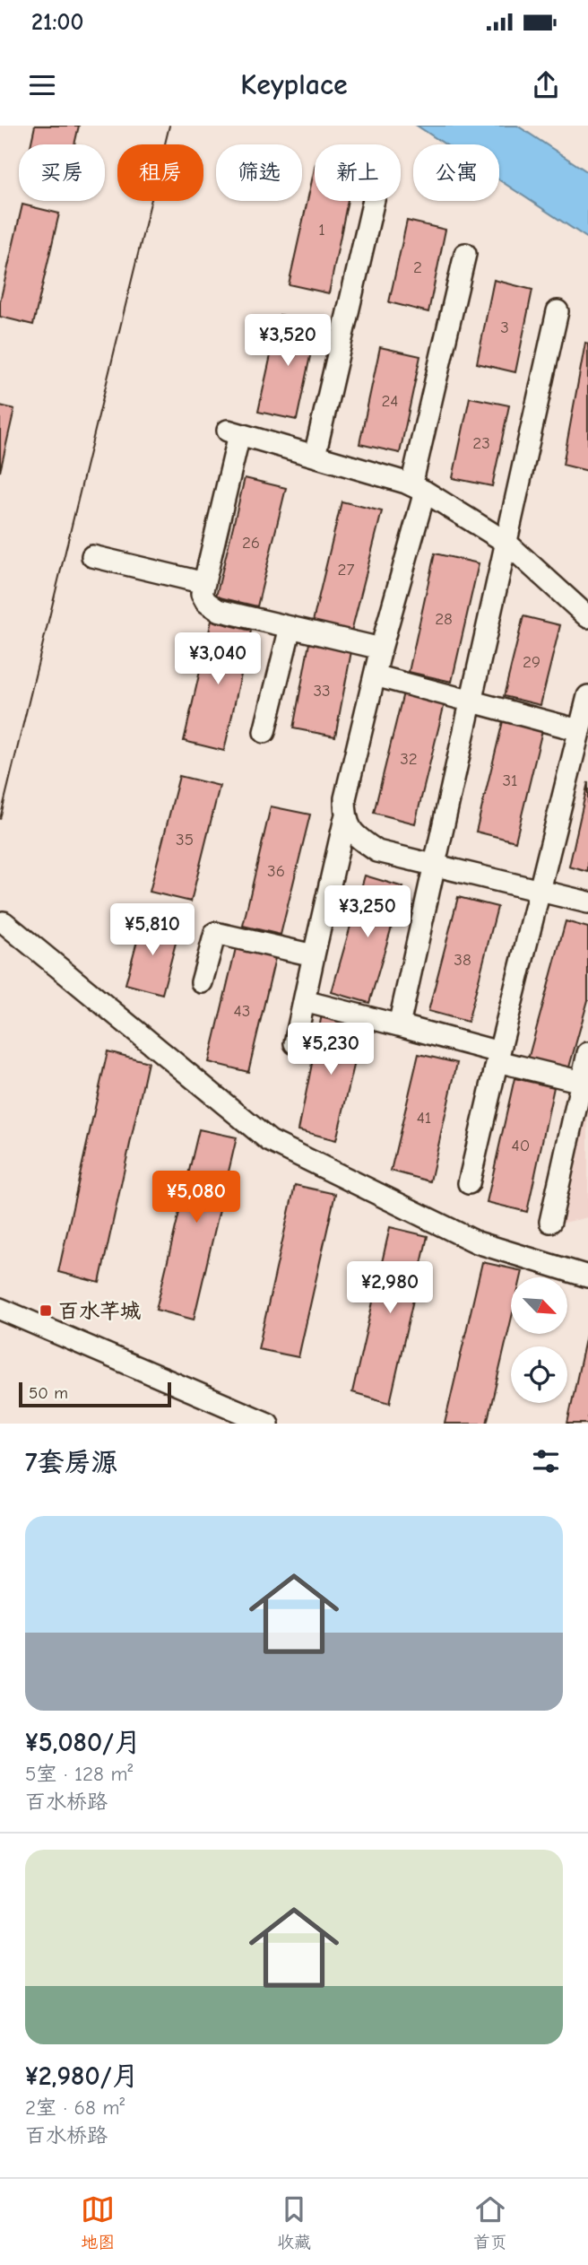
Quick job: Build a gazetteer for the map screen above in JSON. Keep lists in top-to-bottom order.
{
  "places": {
    "transit": ["百水芊城"]
  },
  "house_numbers": [
    "1",
    "2",
    "3",
    "24",
    "23",
    "26",
    "27",
    "28",
    "29",
    "33",
    "32",
    "31",
    "35",
    "36",
    "38",
    "43",
    "41",
    "40"
  ],
  "scale_bar": "50 m",
  "north": "bottom right",
  "page": {
    "status": "21:00",
    "header": "Keyplace",
    "chip": [
      "买房",
      "租房",
      "筛选",
      "新上",
      "公寓"
    ],
    "price": [
      "¥3,520",
      "¥3,040",
      "¥3,250",
      "¥5,810",
      "¥5,230",
      "¥5,080",
      "¥2,980"
    ],
    "scale": "50 m",
    "heading": "7套房源",
    "list": [
      {
        "name": "¥5,080/月",
        "note": "5室 · 128 m² · 百水桥路"
      },
      {
        "name": "¥2,980/月",
        "note": "2室 · 68 m² · 百水桥路"
      }
    ],
    "tabs": ["地图", "收藏", "首页"]
  }
}
